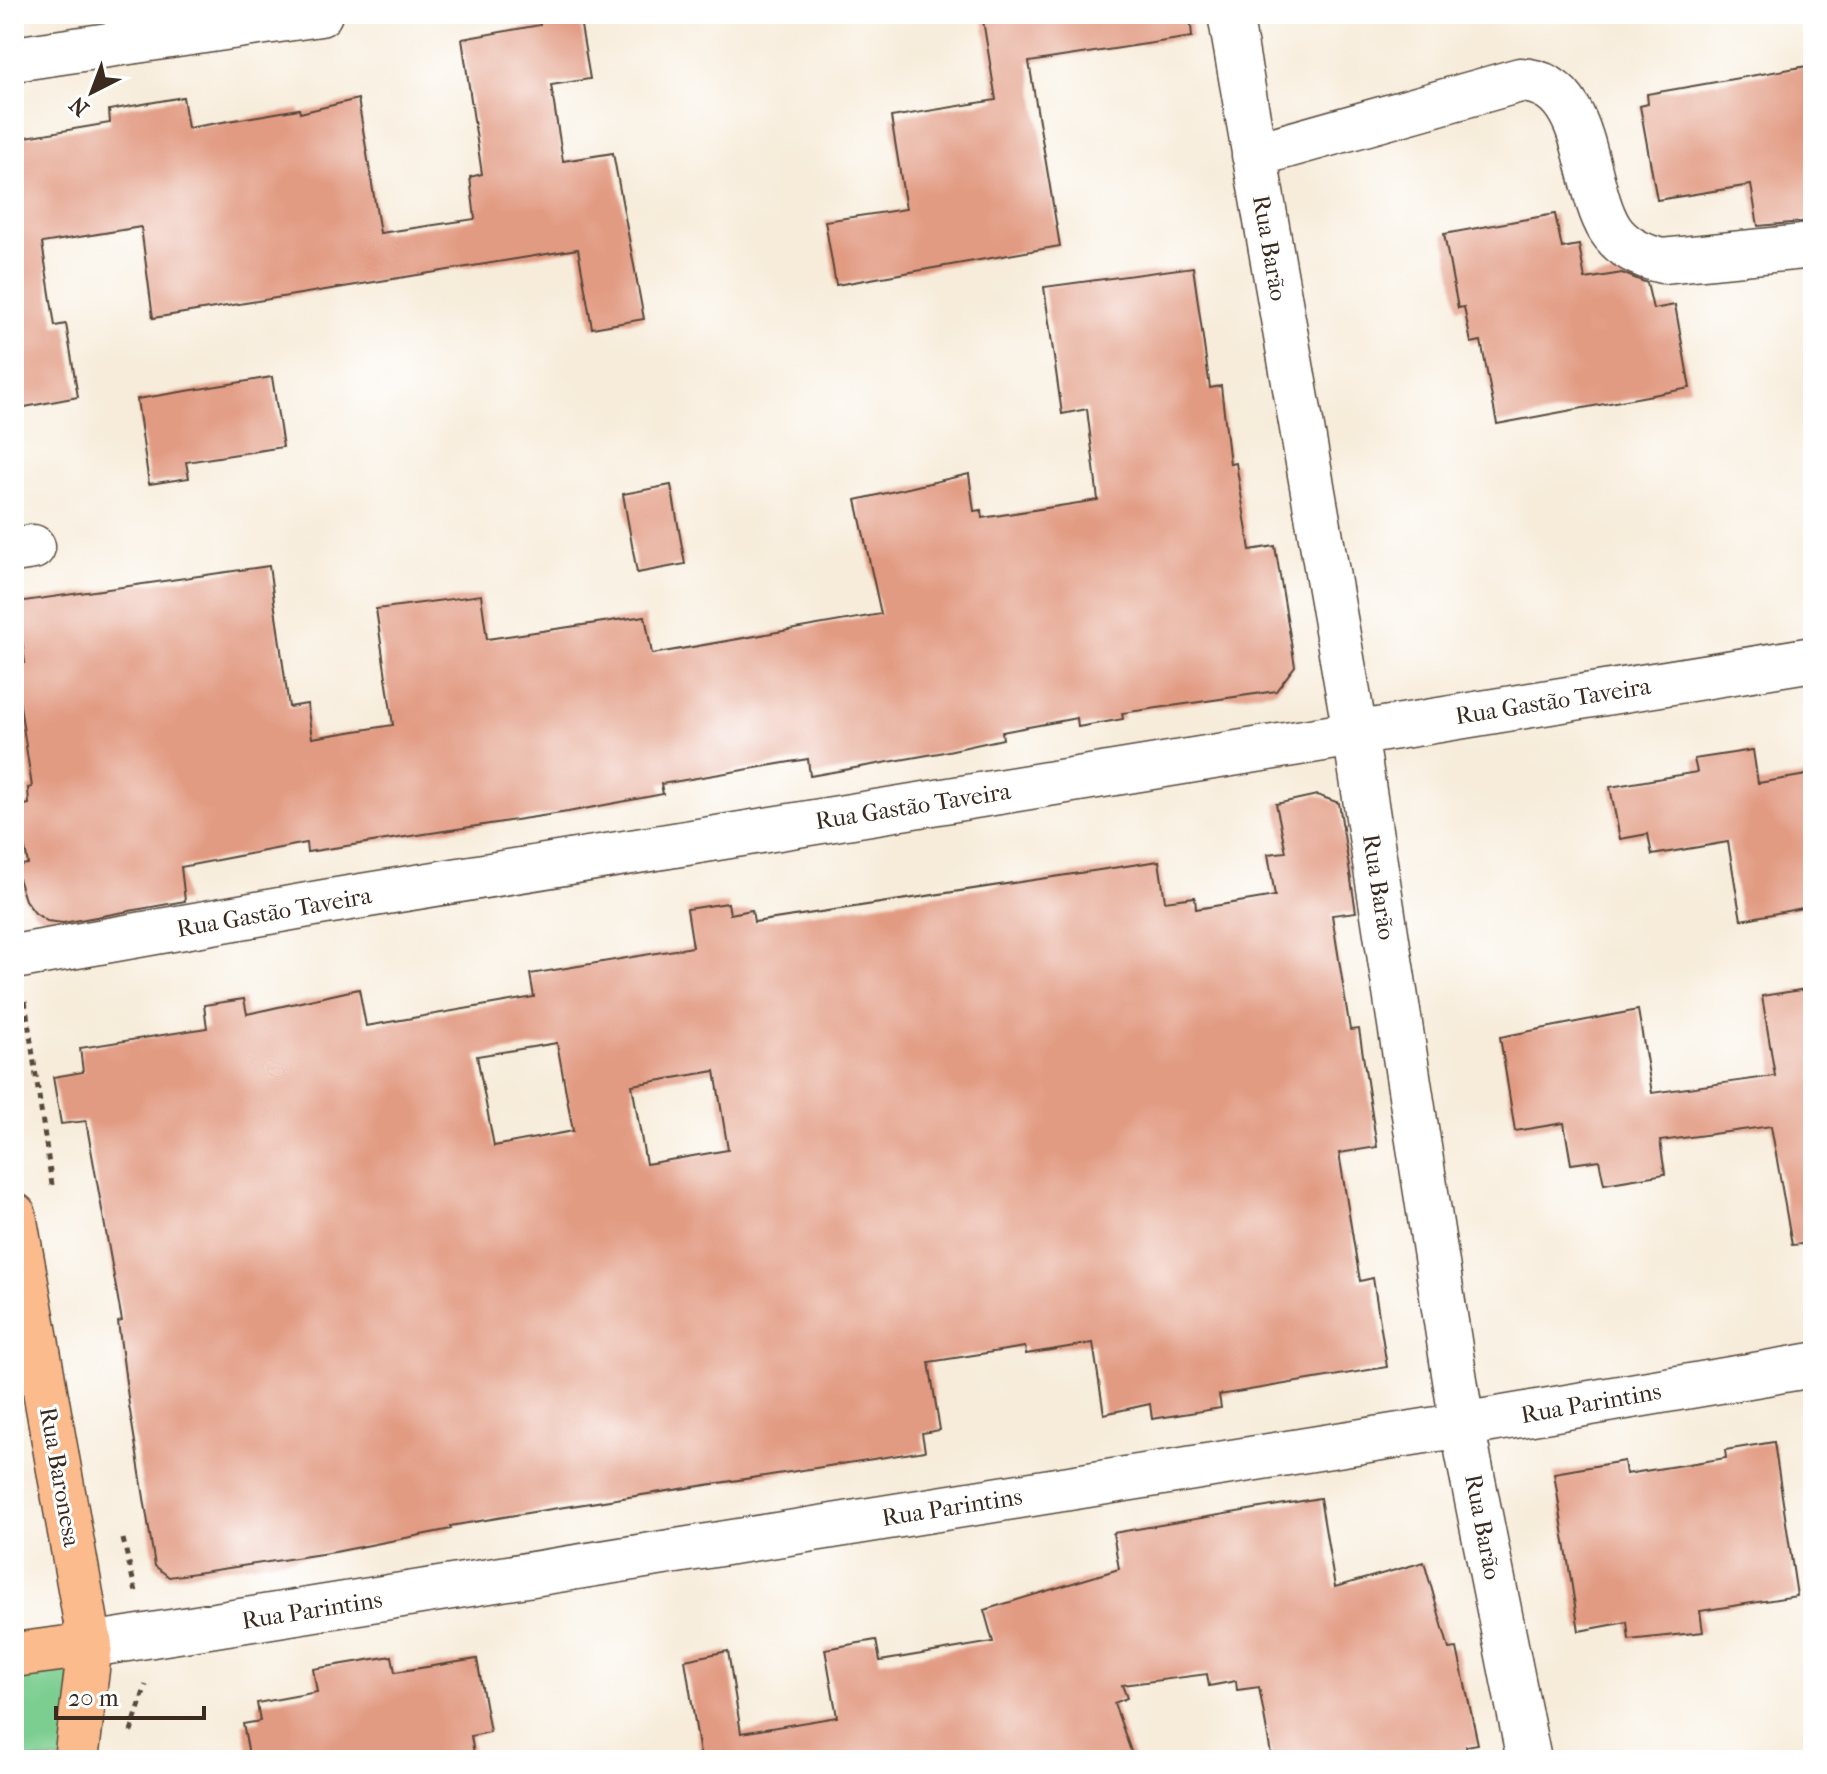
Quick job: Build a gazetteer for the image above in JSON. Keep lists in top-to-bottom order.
{
  "streets": {
    "main road": ["Rua Baronesa"],
    "street": ["Rua Barão", "Rua Gastão Taveira", "Rua Parintins"]
  },
  "crossings": [
    ["Rua Barão", "Rua Gastão Taveira"],
    ["Rua Barão", "Rua Parintins"],
    ["Rua Parintins", "Rua Baronesa"]
  ],
  "scale_bar": "20 m",
  "north": "bottom left"
}
